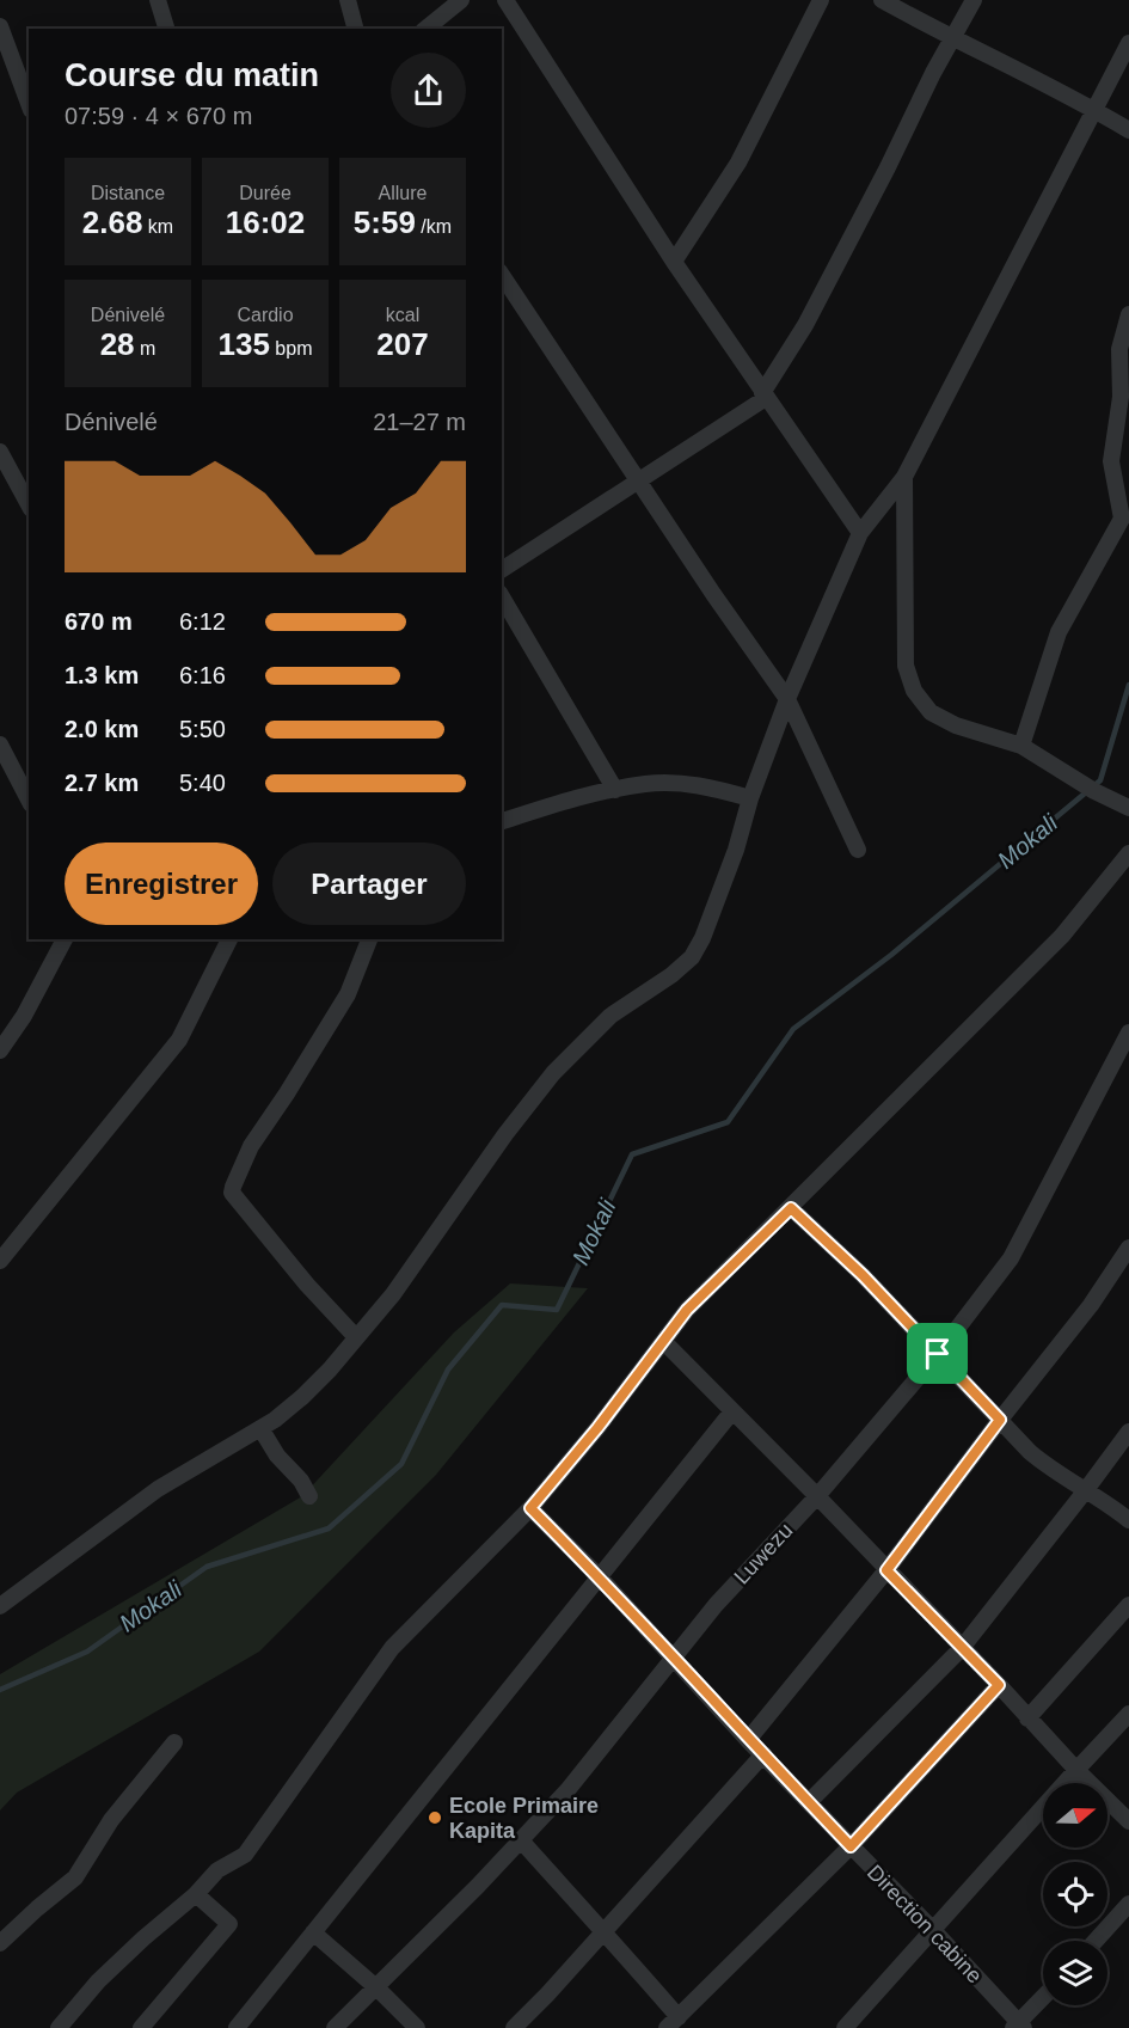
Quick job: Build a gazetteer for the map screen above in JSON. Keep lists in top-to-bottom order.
{
  "streets": {
    "street": ["Luwezu", "Direction cabine"]
  },
  "crossings": [
    ["Luwezu", "Direction cabine"]
  ],
  "water": ["Mokali"],
  "places": ["Ecole Primaire Kapita"],
  "north": "right",
  "page": {
    "heading": ["Course du matin", "07:59 · 4 × 670 m"],
    "stats": [
      ["Distance", "2.68 km"],
      ["Durée", "16:02"],
      ["Allure", "5:59 /km"],
      ["Dénivelé", "28 m"],
      ["Cardio", "135 bpm"],
      ["kcal", "207"]
    ],
    "chart": ["Dénivelé", "21–27 m"],
    "list": [
      {
        "name": "670 m",
        "note": "6:12"
      },
      {
        "name": "1.3 km",
        "note": "6:16"
      },
      {
        "name": "2.0 km",
        "note": "5:50"
      },
      {
        "name": "2.7 km",
        "note": "5:40"
      }
    ],
    "buttons": ["Enregistrer", "Partager"]
  }
}
